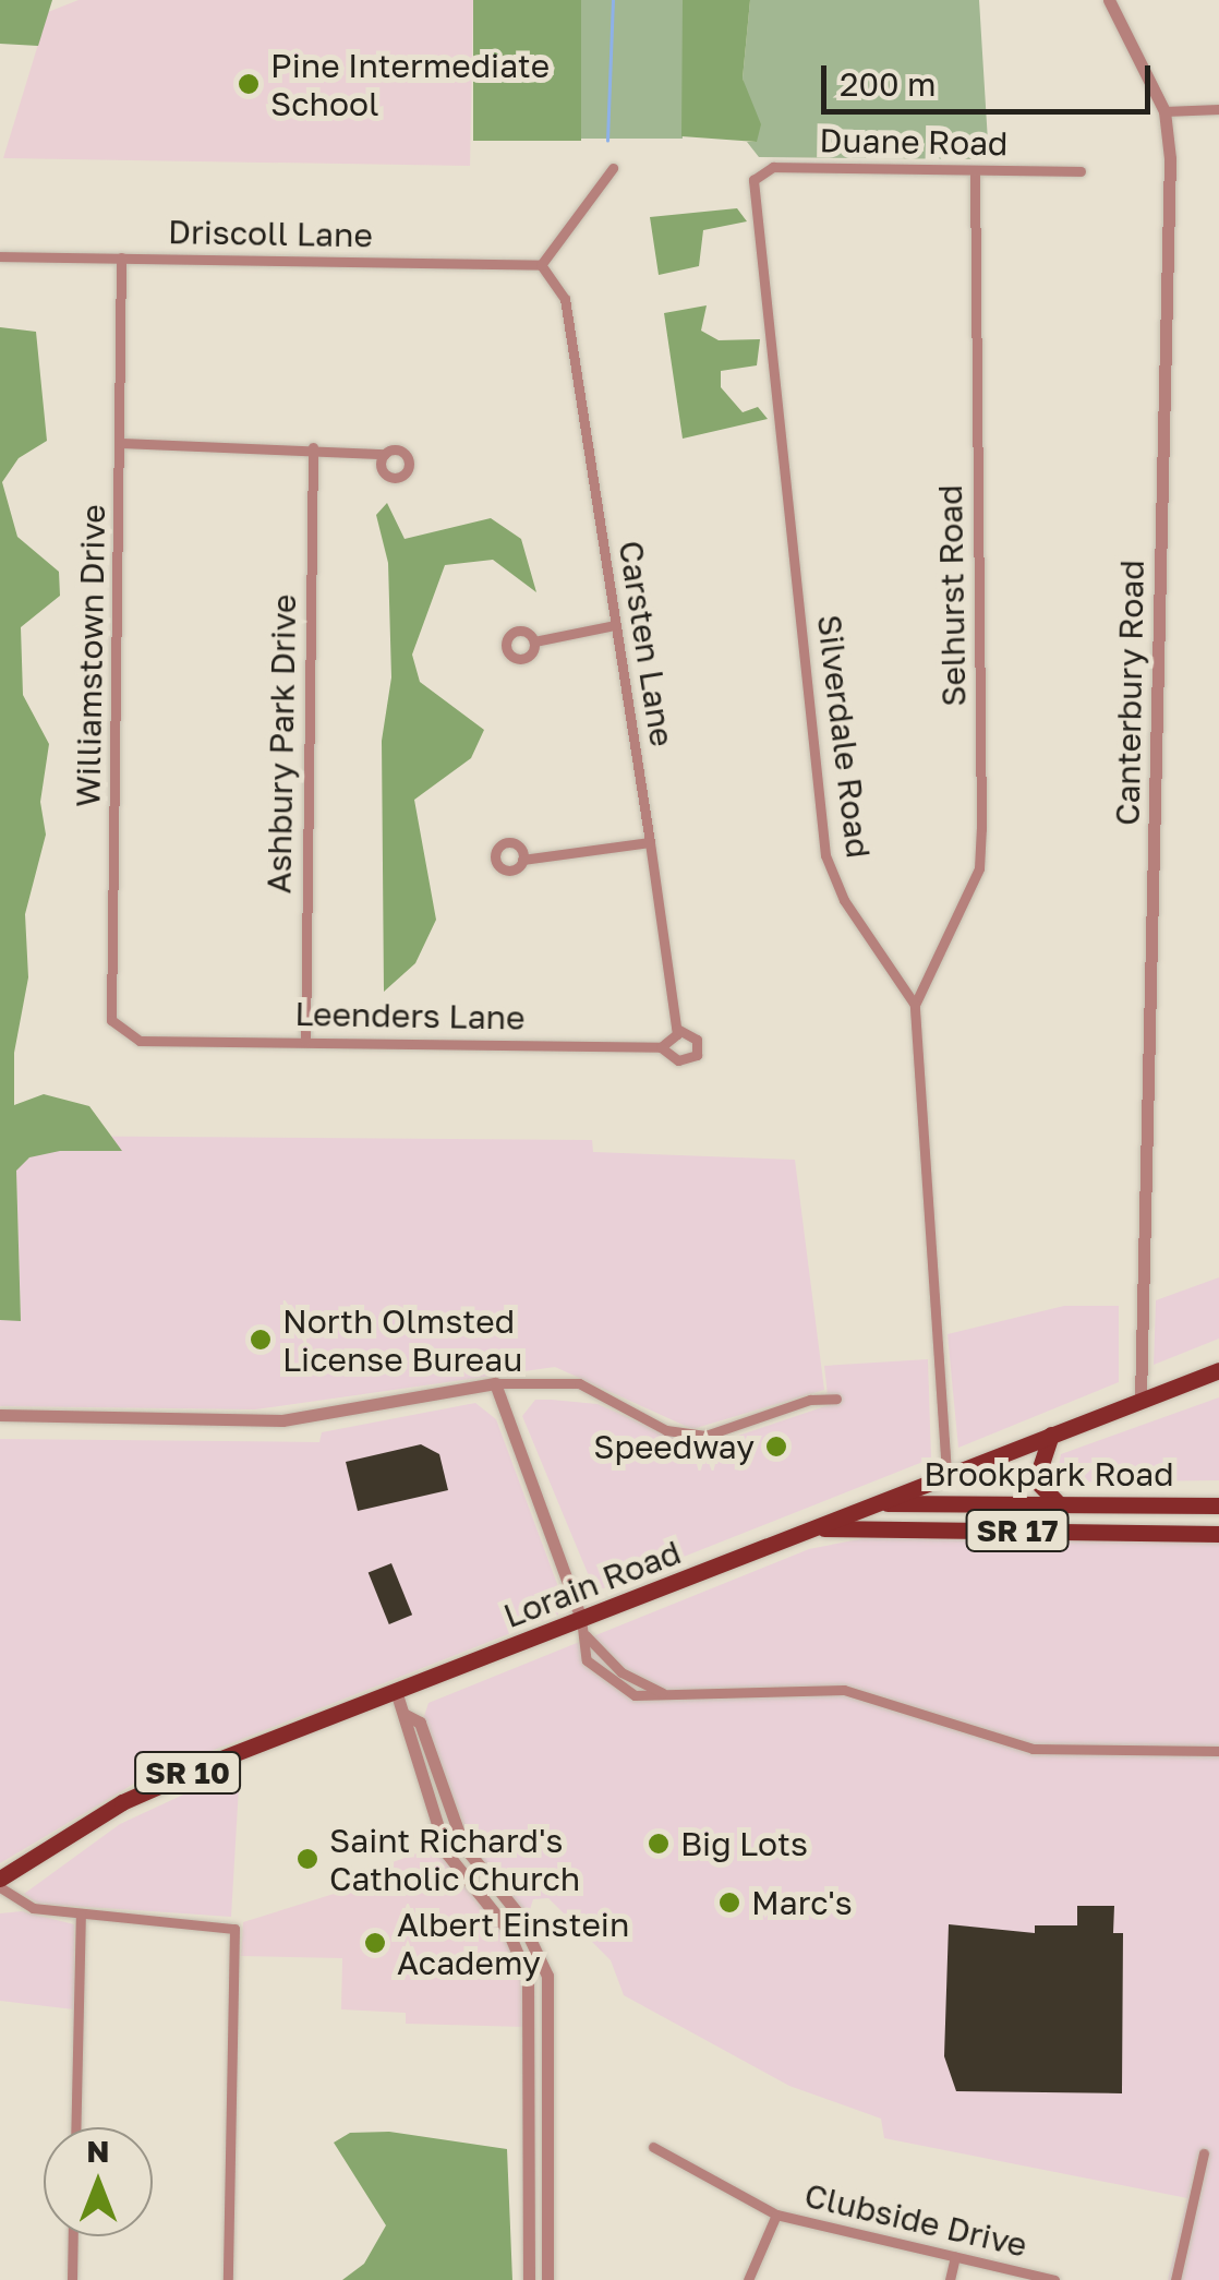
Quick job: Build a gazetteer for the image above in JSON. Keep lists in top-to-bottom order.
{
  "streets": {
    "main road": [
      "Brookpark Road",
      "SR 17",
      "Lorain Road",
      "SR 10"
    ],
    "street": [
      "Duane Road",
      "Driscoll Lane",
      "Selhurst Road",
      "Carsten Lane",
      "Williamstown Drive",
      "Canterbury Road",
      "Silverdale Road",
      "Ashbury Park Drive",
      "Leenders Lane",
      "Clubside Drive"
    ]
  },
  "crossings": [
    ["Duane Road", "Selhurst Road"],
    ["Duane Road", "Silverdale Road"],
    ["Driscoll Lane", "Carsten Lane"],
    ["Driscoll Lane", "Williamstown Drive"],
    ["Selhurst Road", "Silverdale Road"],
    ["Carsten Lane", "Leenders Lane"],
    ["Williamstown Drive", "Leenders Lane"],
    ["Canterbury Road", "Lorain Road"],
    ["Ashbury Park Drive", "Leenders Lane"],
    ["Brookpark Road", "Lorain Road"]
  ],
  "places": [
    "Pine Intermediate School",
    "North Olmsted License Bureau",
    "Speedway",
    "Big Lots",
    "Saint Richard's Catholic Church",
    "Marc's",
    "Albert Einstein Academy"
  ],
  "scale_bar": "200 m",
  "north": "top"
}
